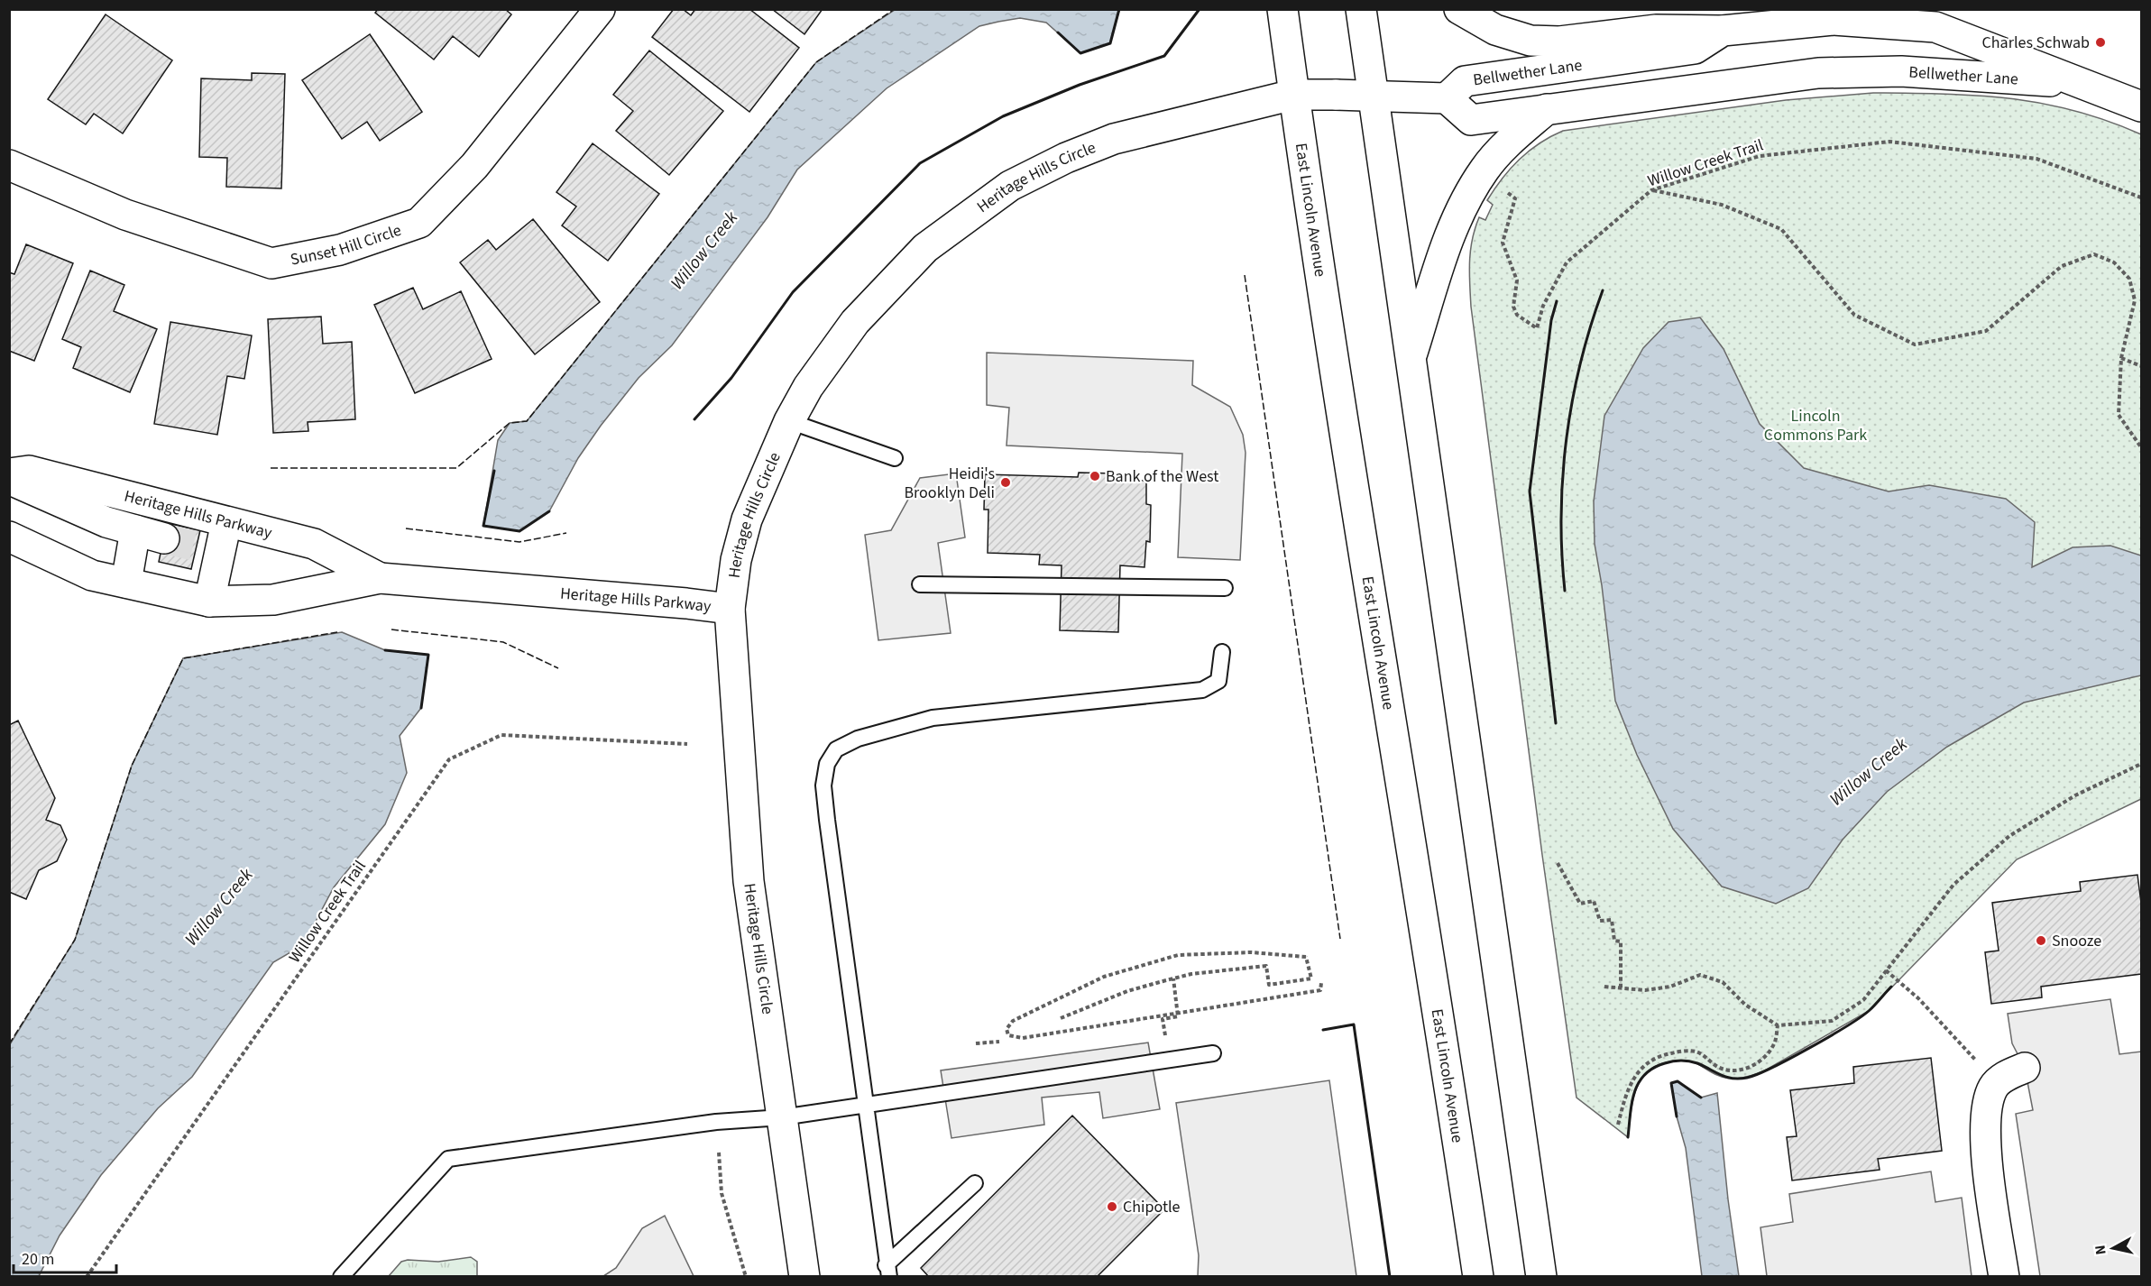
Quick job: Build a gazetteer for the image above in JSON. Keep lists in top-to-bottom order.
{
  "streets": {
    "street": [
      "Bellwether Lane",
      "Heritage Hills Circle",
      "East Lincoln Avenue",
      "Sunset Hill Circle",
      "Heritage Hills Parkway"
    ],
    "path": ["Willow Creek Trail"]
  },
  "crossings": [
    ["Bellwether Lane", "Heritage Hills Circle"],
    ["Heritage Hills Circle", "East Lincoln Avenue"],
    ["Heritage Hills Circle", "Heritage Hills Parkway"]
  ],
  "water": ["Willow Creek"],
  "parks": ["Lincoln Commons Park"],
  "places": [
    "Charles Schwab",
    "Bank of the West",
    "Heidi's Brooklyn Deli",
    "Snooze",
    "Chipotle"
  ],
  "scale_bar": "20 m",
  "north": "left"
}
